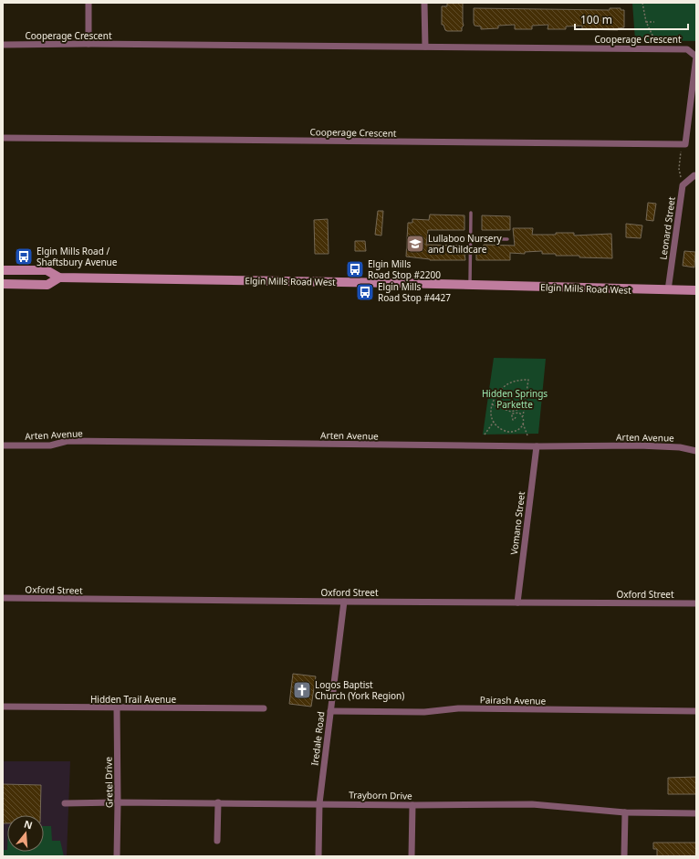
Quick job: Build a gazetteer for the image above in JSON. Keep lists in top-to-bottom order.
{
  "streets": {
    "main road": ["Elgin Mills Road West"],
    "street": [
      "Cooperage Crescent",
      "Leonard Street",
      "Arten Avenue",
      "Vomano Street",
      "Oxford Street",
      "Hidden Trail Avenue",
      "Pairash Avenue",
      "Iredale Road",
      "Gretel Drive",
      "Trayborn Drive"
    ]
  },
  "crossings": [
    ["Leonard Street", "Elgin Mills Road West"],
    ["Arten Avenue", "Vomano Street"],
    ["Vomano Street", "Oxford Street"],
    ["Oxford Street", "Iredale Road"],
    ["Hidden Trail Avenue", "Gretel Drive"],
    ["Pairash Avenue", "Iredale Road"],
    ["Iredale Road", "Trayborn Drive"],
    ["Gretel Drive", "Trayborn Drive"]
  ],
  "parks": ["Hidden Springs Parkette"],
  "places": {
    "school or university": ["Lullaboo Nursery and Childcare"],
    "bus stop": ["Elgin Mills Road / Shaftsbury Avenue", "Elgin Mills Road Stop #2200", "Elgin Mills Road Stop #4427"],
    "church": ["Logos Baptist Church (York Region)"]
  },
  "scale_bar": "100 m",
  "north": "top"
}
